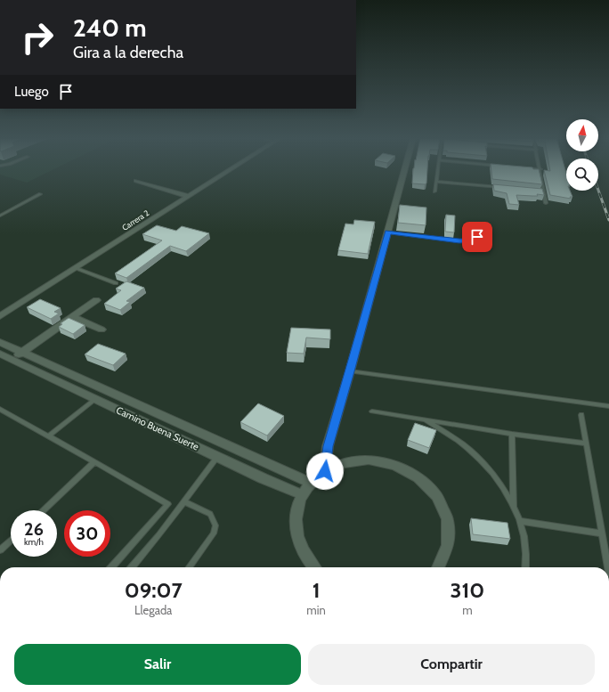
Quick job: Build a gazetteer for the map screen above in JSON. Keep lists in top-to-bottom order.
{
  "streets": {
    "street": ["Carrera 2", "Camino Buena Suerte"]
  },
  "north": "top",
  "page": {
    "turn": ["240 m", "Gira a la derecha"],
    "then": "Luego",
    "speed": "26 km/h",
    "limit": "30",
    "eta": [
      "09:07",
      "Llegada",
      "1",
      "min",
      "310",
      "m"
    ],
    "buttons": ["Salir", "Compartir"]
  }
}
